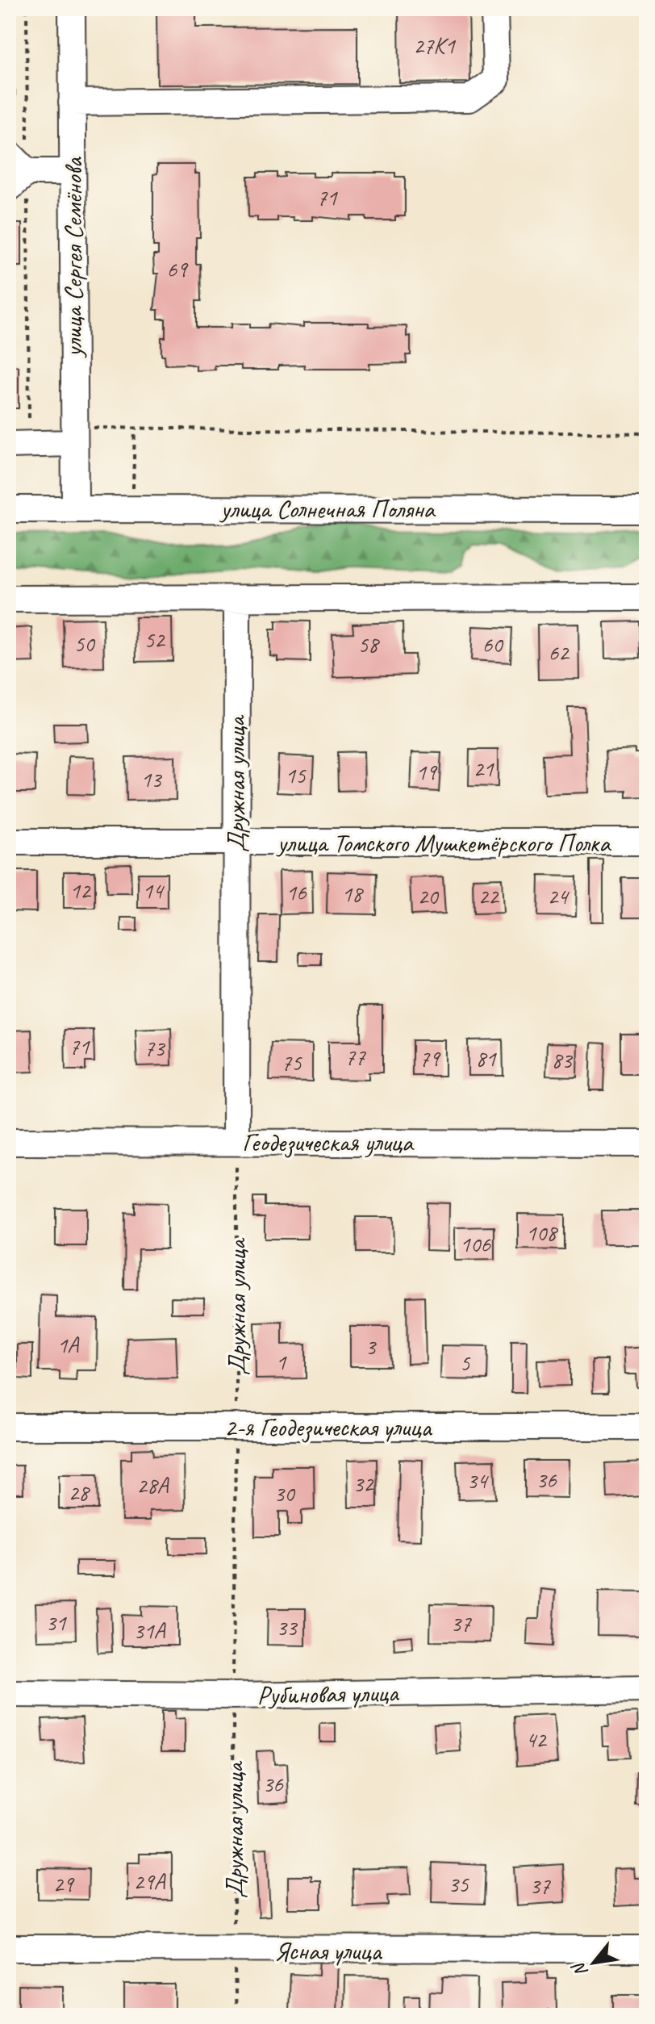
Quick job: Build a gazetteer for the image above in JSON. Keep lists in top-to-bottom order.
{
  "streets": {
    "street": [
      "улица Сергея Семёнова",
      "улица Солнечная Поляна",
      "Дружная улица",
      "улица Томского Мушкетёрского Полка",
      "Геодезическая улица",
      "2-я Геодезическая улица",
      "Рубиновая улица",
      "Ясная улица"
    ]
  },
  "crossings": [
    ["улица Сергея Семёнова", "улица Солнечная Поляна"],
    ["Дружная улица", "улица Томского Мушкетёрского Полка"],
    ["Дружная улица", "Геодезическая улица"],
    ["Дружная улица", "2-я Геодезическая улица"],
    ["Дружная улица", "Рубиновая улица"],
    ["Дружная улица", "Ясная улица"]
  ],
  "house_numbers": [
    "27К1",
    "71",
    "69",
    "52",
    "50",
    "58",
    "60",
    "62",
    "21",
    "19",
    "15",
    "13",
    "12",
    "14",
    "16",
    "18",
    "20",
    "22",
    "24",
    "71",
    "73",
    "77",
    "79",
    "81",
    "83",
    "75",
    "108",
    "106",
    "1А",
    "3",
    "1",
    "5",
    "36",
    "34",
    "32",
    "28А",
    "28",
    "30",
    "31",
    "37",
    "33",
    "31А",
    "42",
    "36",
    "29А",
    "29",
    "35",
    "37"
  ],
  "north": "bottom left"
}
